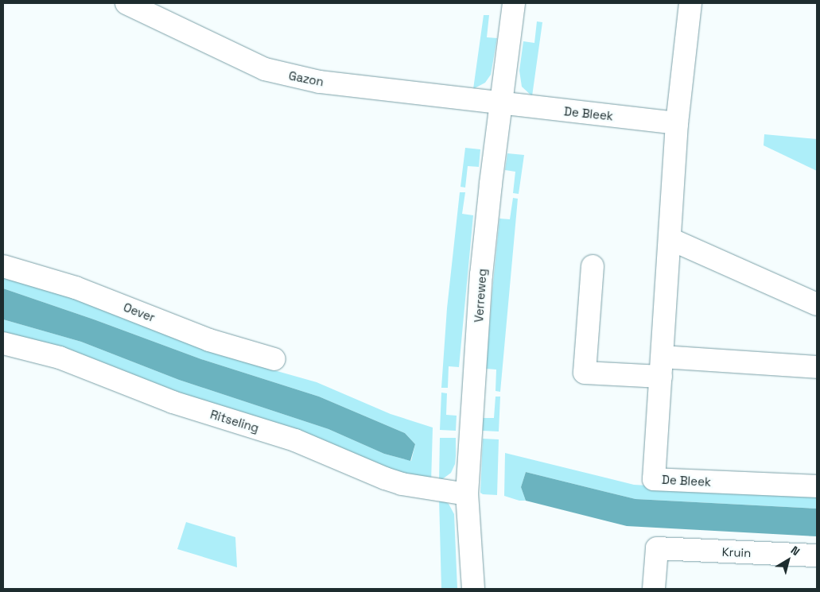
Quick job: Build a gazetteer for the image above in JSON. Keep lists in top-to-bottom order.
{
  "streets": {
    "street": [
      "Gazon",
      "De Bleek",
      "Verreweg",
      "Oever",
      "Ritseling",
      "Kruin"
    ]
  },
  "crossings": [
    ["Gazon", "De Bleek"],
    ["Gazon", "Verreweg"],
    ["De Bleek", "Verreweg"],
    ["Verreweg", "Ritseling"]
  ],
  "north": "top right"
}
